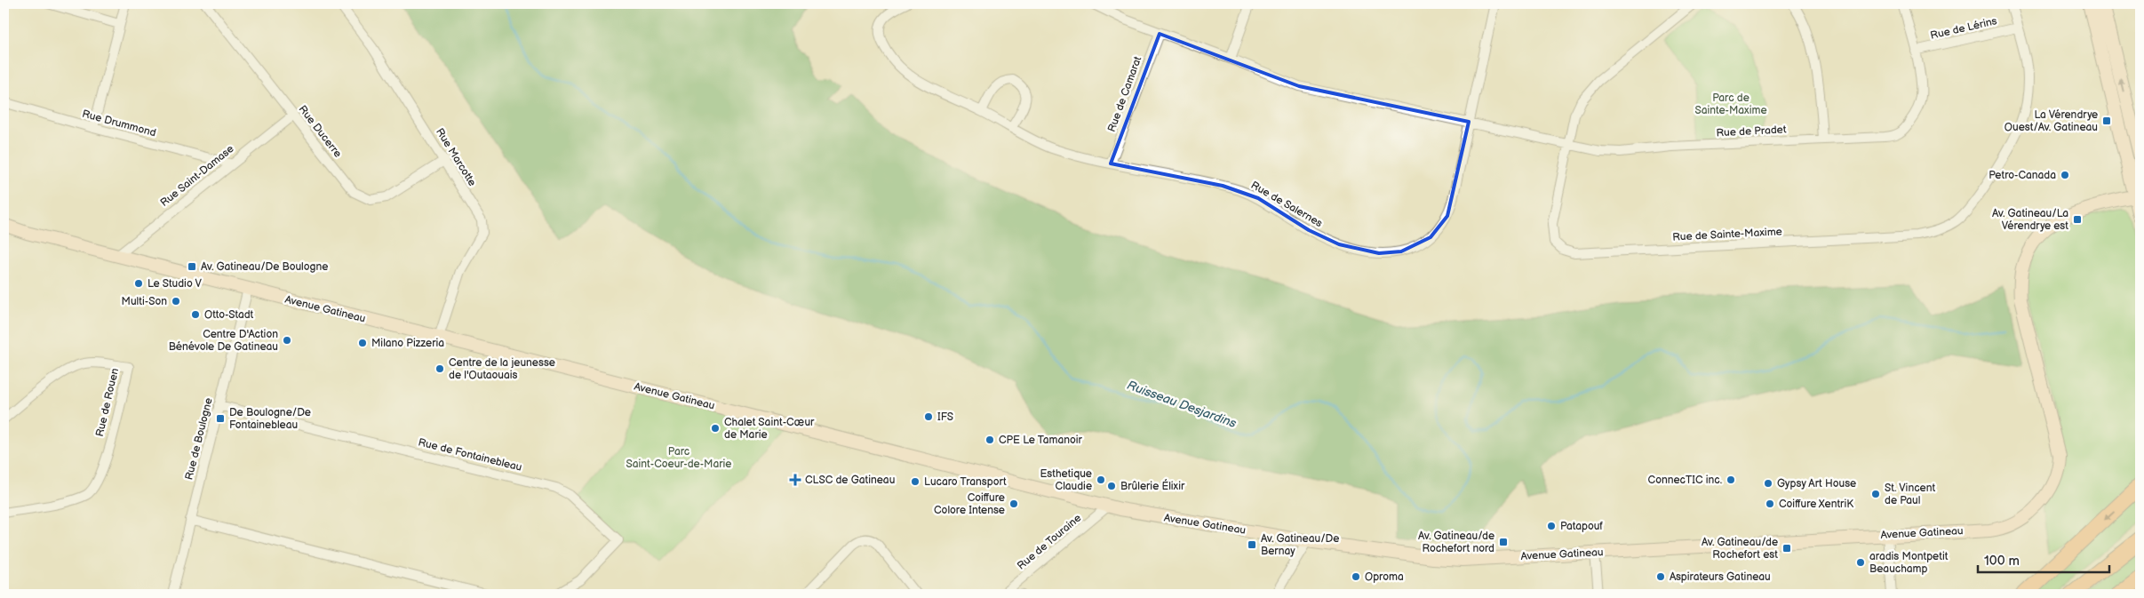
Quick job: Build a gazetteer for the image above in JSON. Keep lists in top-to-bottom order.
{
  "streets": {
    "street": [
      "Rue de Lérins",
      "Rue de Camarat",
      "Rue Drummond",
      "Rue Ducerre",
      "Rue de Pradet",
      "Rue Marcotte",
      "Rue Saint-Damase",
      "Rue de Salernes",
      "Rue de Sainte-Maxime",
      "Avenue Gatineau",
      "Rue de Rouen",
      "Rue de Boulogne",
      "Rue de Fontainebleau",
      "Rue de Touraine"
    ]
  },
  "crossings": [
    ["Rue de Lérins", "Rue de Pradet"],
    ["Rue de Lérins", "Rue de Sainte-Maxime"],
    ["Rue de Camarat", "Rue de Salernes"],
    ["Rue Drummond", "Rue Saint-Damase"],
    ["Rue Ducerre", "Rue Marcotte"],
    ["Rue Ducerre", "Rue Saint-Damase"],
    ["Rue de Pradet", "Rue de Salernes"],
    ["Rue de Pradet", "Rue de Sainte-Maxime"],
    ["Rue Marcotte", "Avenue Gatineau"],
    ["Rue Saint-Damase", "Avenue Gatineau"],
    ["Avenue Gatineau", "Rue de Boulogne"],
    ["Avenue Gatineau", "Rue de Touraine"],
    ["Rue de Boulogne", "Rue de Fontainebleau"]
  ],
  "water": ["Ruisseau Desjardins"],
  "parks": ["Parc de Sainte-Maxime", "Parc Saint-Coeur-de-Marie"],
  "places": {
    "transit": [
      "La Vérendrye Ouest/Av. Gatineau",
      "Av. Gatineau/La Vérendrye est",
      "Av. Gatineau/De Boulogne",
      "De Boulogne/De Fontainebleau",
      "Av. Gatineau/de Rochefort nord",
      "Av. Gatineau/De Bernay",
      "Av. Gatineau/de Rochefort est"
    ],
    "other": [
      "Petro-Canada",
      "Le Studio V",
      "Multi-Son",
      "Otto-Stadt",
      "Centre D'Action Bénévole De Gatineau",
      "Milano Pizzeria",
      "Centre de la jeunesse de l'Outaouais",
      "IFS",
      "Chalet Saint-Cœur de Marie",
      "CPE Le Tamanoir",
      "Esthetique Claudie",
      "ConnecTIC inc.",
      "Lucaro Transport",
      "Gypsy Art House",
      "Brûlerie Élixir",
      "St. Vincent de Paul",
      "Coiffure Colore Intense",
      "Coiffure XentriK",
      "Patapouf",
      "aradis Montpetit Beauchamp",
      "Oproma",
      "Aspirateurs Gatineau"
    ],
    "health": ["CLSC de Gatineau"]
  },
  "scale_bar": "100 m"
}
